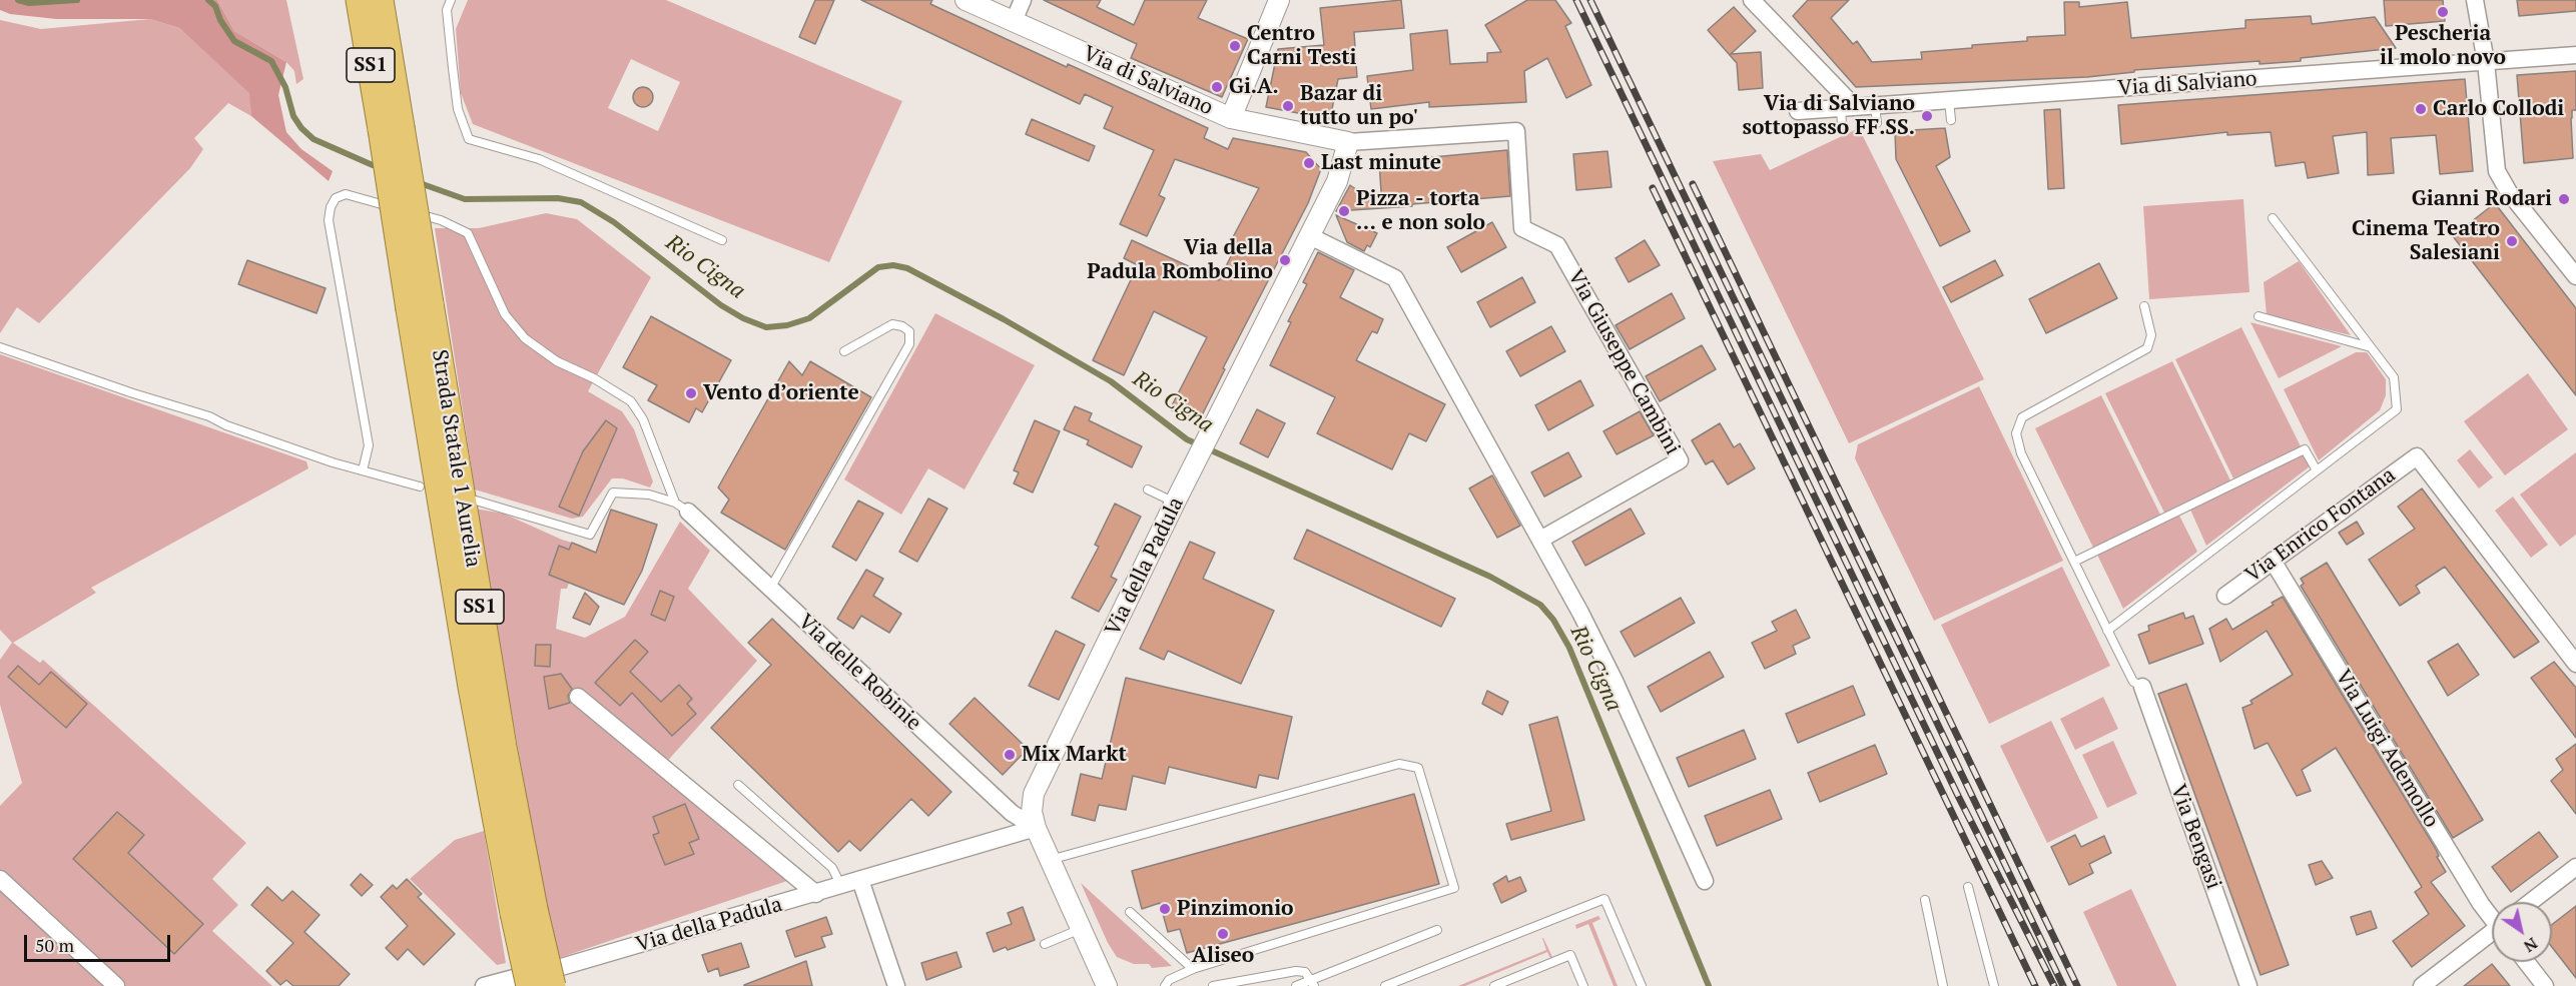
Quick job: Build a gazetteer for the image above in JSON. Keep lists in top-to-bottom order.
{
  "streets": {
    "highway": ["SS1", "Strada Statale 1 Aurelia"],
    "street": [
      "Via di Salviano",
      "Via Giuseppe Cambini",
      "Via Enrico Fontana",
      "Via della Padula",
      "Via delle Robinie",
      "Via Luigi Ademollo",
      "Via Bengasi"
    ]
  },
  "crossings": [
    ["Via di Salviano", "Via Giuseppe Cambini"],
    ["Via di Salviano", "Via della Padula"],
    ["Strada Statale 1 Aurelia", "Via della Padula"],
    ["Via Enrico Fontana", "Via Luigi Ademollo"],
    ["Via della Padula", "Via delle Robinie"]
  ],
  "water": ["Rio Cigna"],
  "places": [
    "Pescheria il molo novo",
    "Centro Carni Testi",
    "Gi.A.",
    "Bazar di tutto un po'",
    "Carlo Collodi",
    "Via di Salviano sottopasso FF.SS.",
    "Last minute",
    "Gianni Rodari",
    "Pizza - torta … e non solo",
    "Cinema Teatro Salesiani",
    "Via della Padula Rombolino",
    "Vento d’oriente",
    "Mix Markt",
    "Pinzimonio",
    "Aliseo"
  ],
  "scale_bar": "50 m",
  "north": "bottom right"
}
